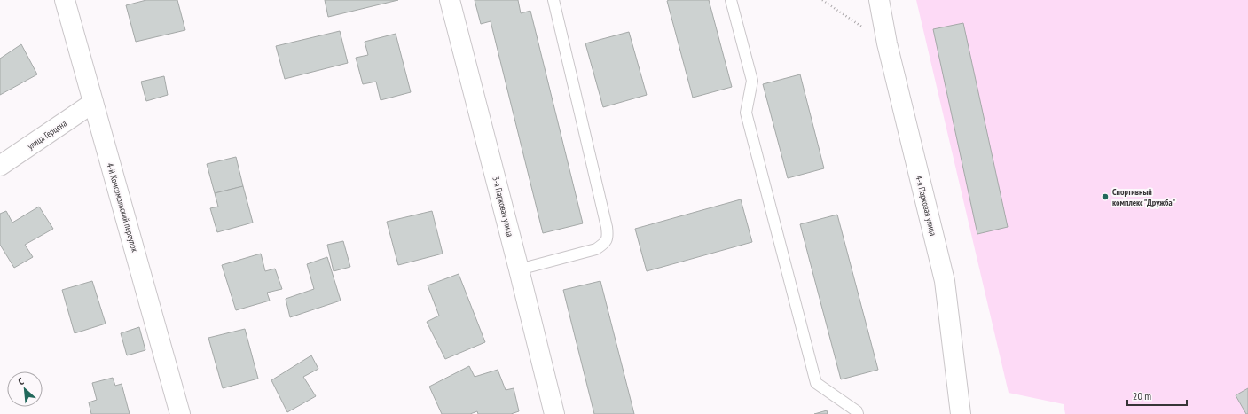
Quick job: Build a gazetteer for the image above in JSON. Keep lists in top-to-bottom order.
{
  "streets": {
    "street": [
      "улица Герцена",
      "4-я Парковая улица",
      "3-я Парковая улица",
      "4-й Комсомольский переулок"
    ]
  },
  "crossings": [
    ["улица Герцена", "4-й Комсомольский переулок"]
  ],
  "places": ["Спортивный комплекс \"Дружба\""],
  "scale_bar": "20 m",
  "north": "top left"
}
